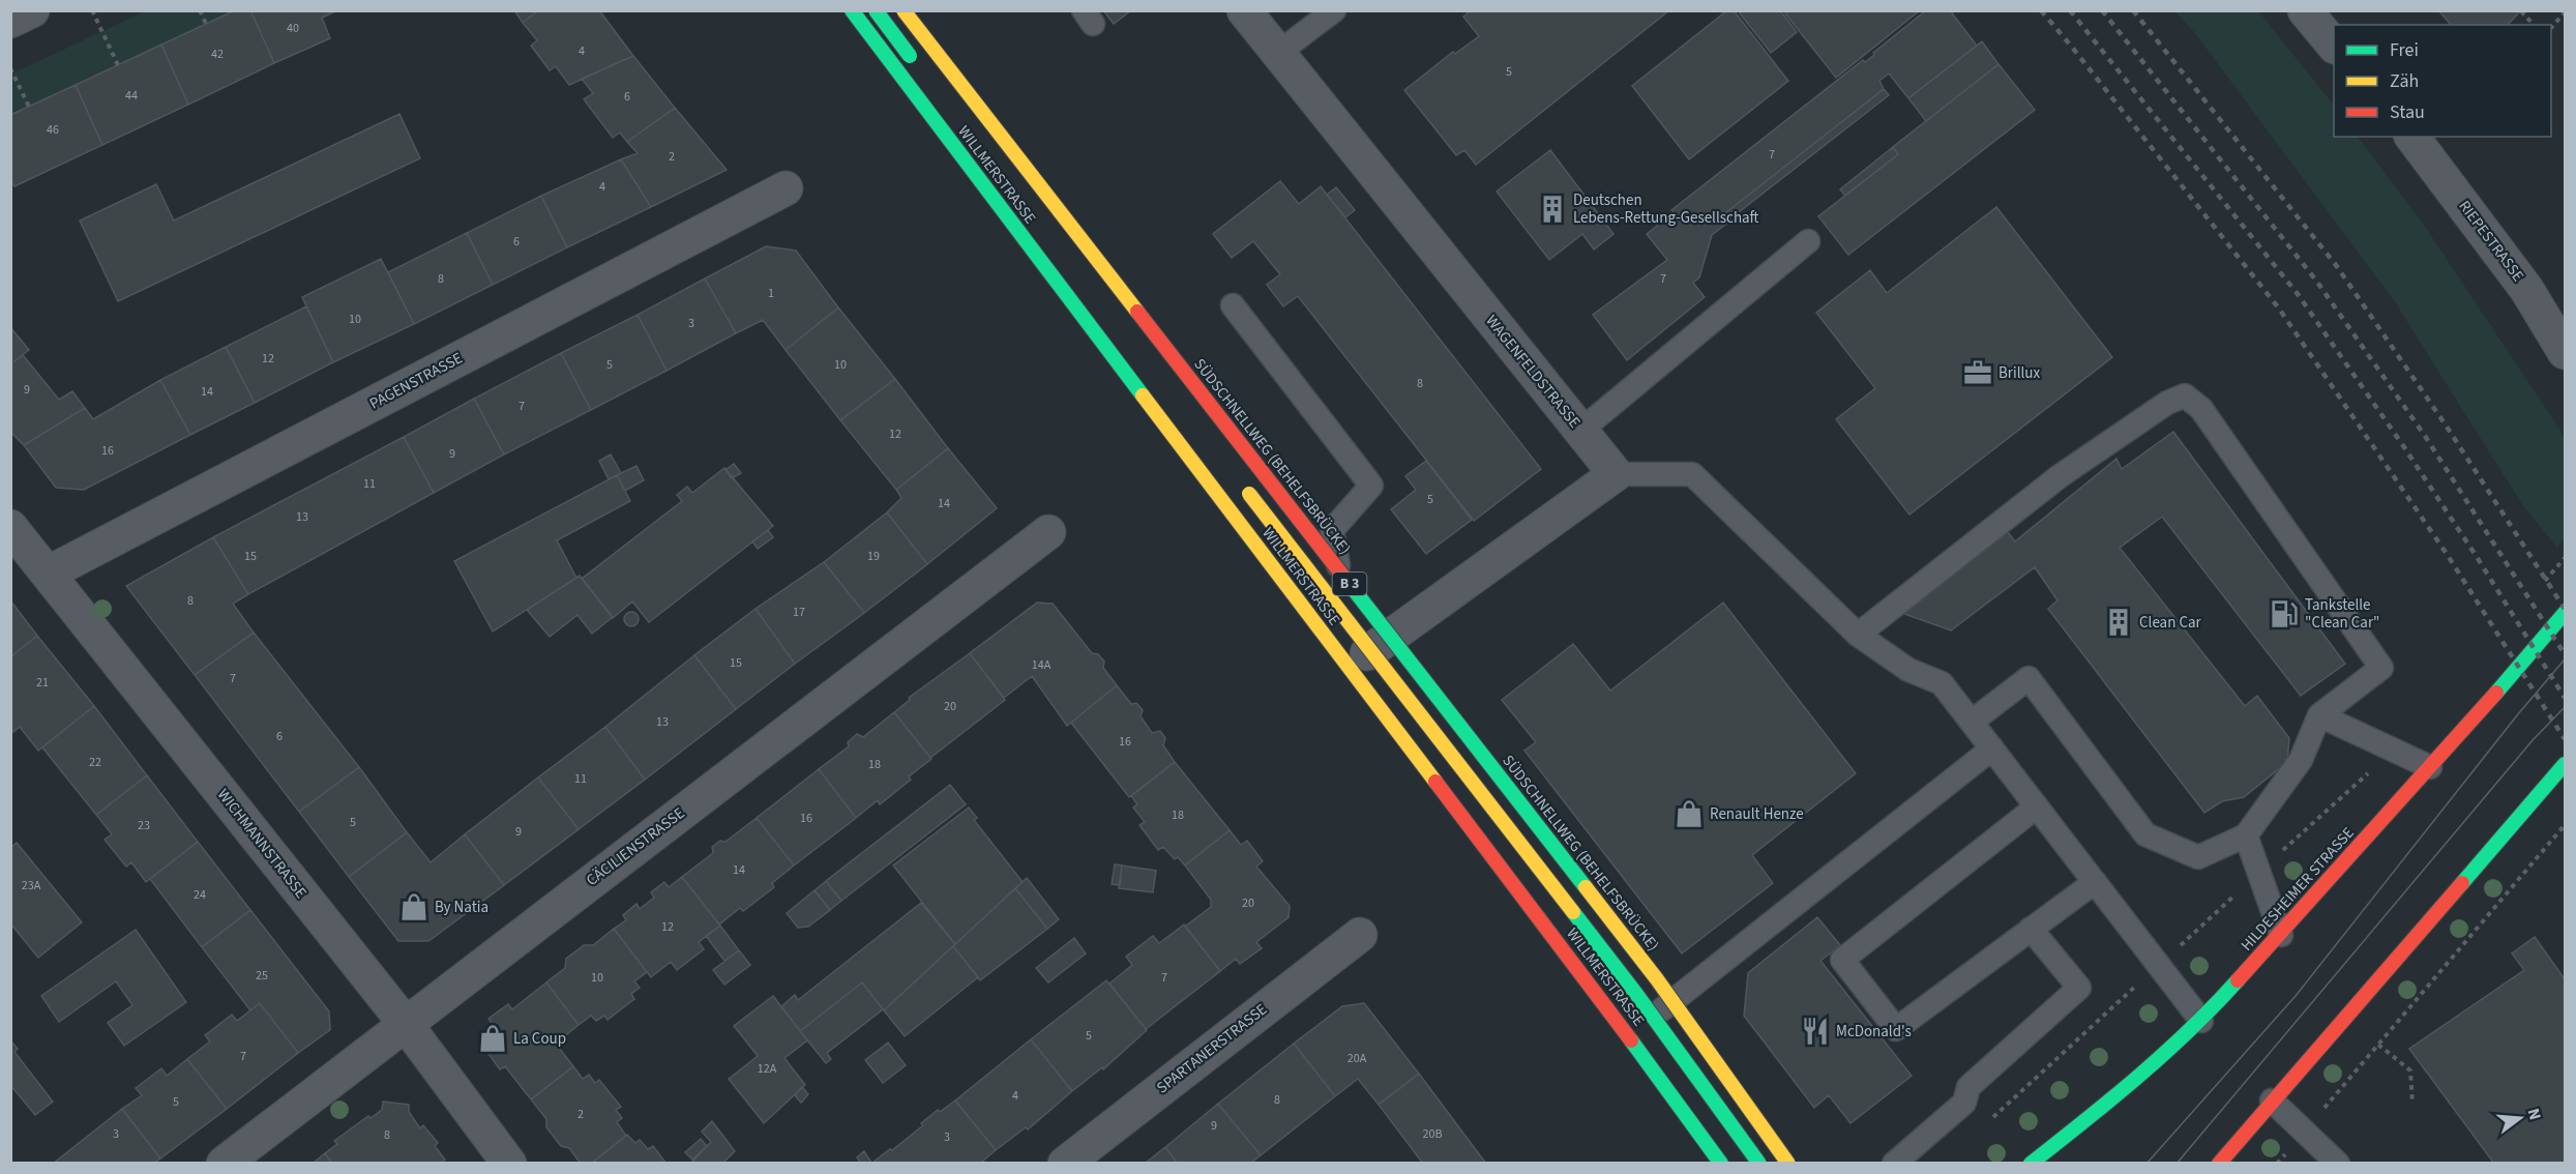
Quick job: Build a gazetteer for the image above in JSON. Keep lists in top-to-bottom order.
{
  "streets": {
    "main road": [
      "WILLMERSTRASSE",
      "SÜDSCHNELLWEG (BEHELFSBRÜCKE)",
      "B 3",
      "HILDESHEIMER STRASSE"
    ],
    "street": [
      "RIEPESTRASSE",
      "WAGENFELDSTRASSE",
      "PAGENSTRASSE",
      "WICHMANNSTRASSE",
      "CÄCILIENSTRASSE",
      "SPARTANERSTRASSE"
    ]
  },
  "crossings": [
    ["PAGENSTRASSE", "WICHMANNSTRASSE"],
    ["WICHMANNSTRASSE", "CÄCILIENSTRASSE"]
  ],
  "places": {
    "building": ["Deutschen Lebens-Rettung-Gesellschaft", "Clean Car"],
    "office": ["Brillux"],
    "fuel station": ["Tankstelle \"Clean Car\""],
    "shop": ["Renault Henze", "By Natia", "La Coup"],
    "restaurant": ["McDonald's"]
  },
  "house_numbers": [
    "40",
    "4",
    "42",
    "5",
    "44",
    "6",
    "46",
    "7",
    "2",
    "4",
    "6",
    "8",
    "7",
    "1",
    "10",
    "3",
    "12",
    "5",
    "10",
    "8",
    "9",
    "14",
    "7",
    "12",
    "16",
    "9",
    "11",
    "5",
    "14",
    "13",
    "15",
    "19",
    "8",
    "17",
    "15",
    "14A",
    "7",
    "21",
    "20",
    "13",
    "6",
    "16",
    "22",
    "18",
    "11",
    "18",
    "16",
    "5",
    "23",
    "9",
    "14",
    "23A",
    "24",
    "20",
    "12",
    "25",
    "10",
    "7",
    "5",
    "7",
    "20A",
    "12A",
    "4",
    "8",
    "5",
    "2",
    "9",
    "3",
    "20B",
    "8",
    "3"
  ],
  "legend": ["Frei", "Zäh", "Stau"],
  "north": "right"
}
